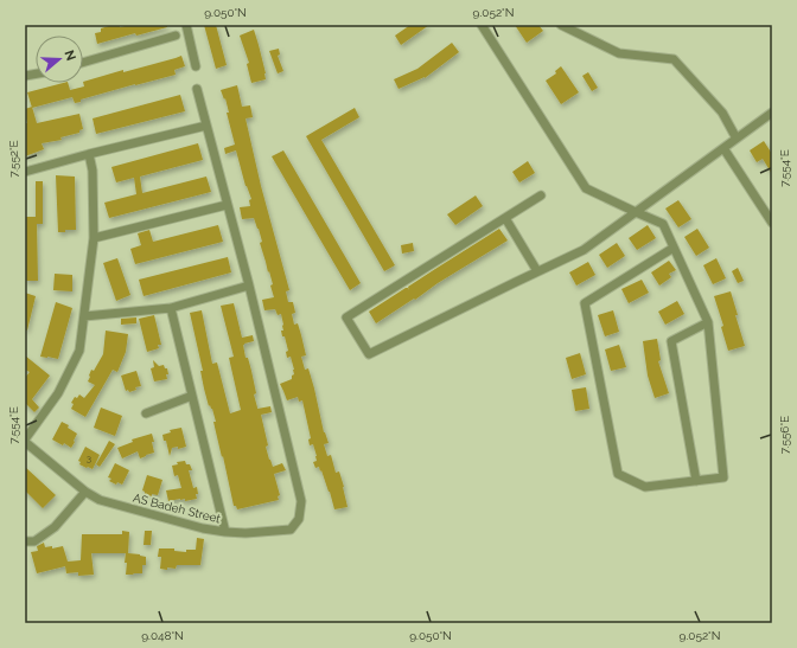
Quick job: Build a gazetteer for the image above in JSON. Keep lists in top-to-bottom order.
{
  "streets": {
    "street": ["AS Badeh Street"]
  },
  "house_numbers": ["3"],
  "north": "right",
  "coordinates": [
    "9.050°N",
    "9.052°N",
    "7.552°E",
    "7.554°E",
    "7.556°E",
    "9.048°N"
  ]
}
